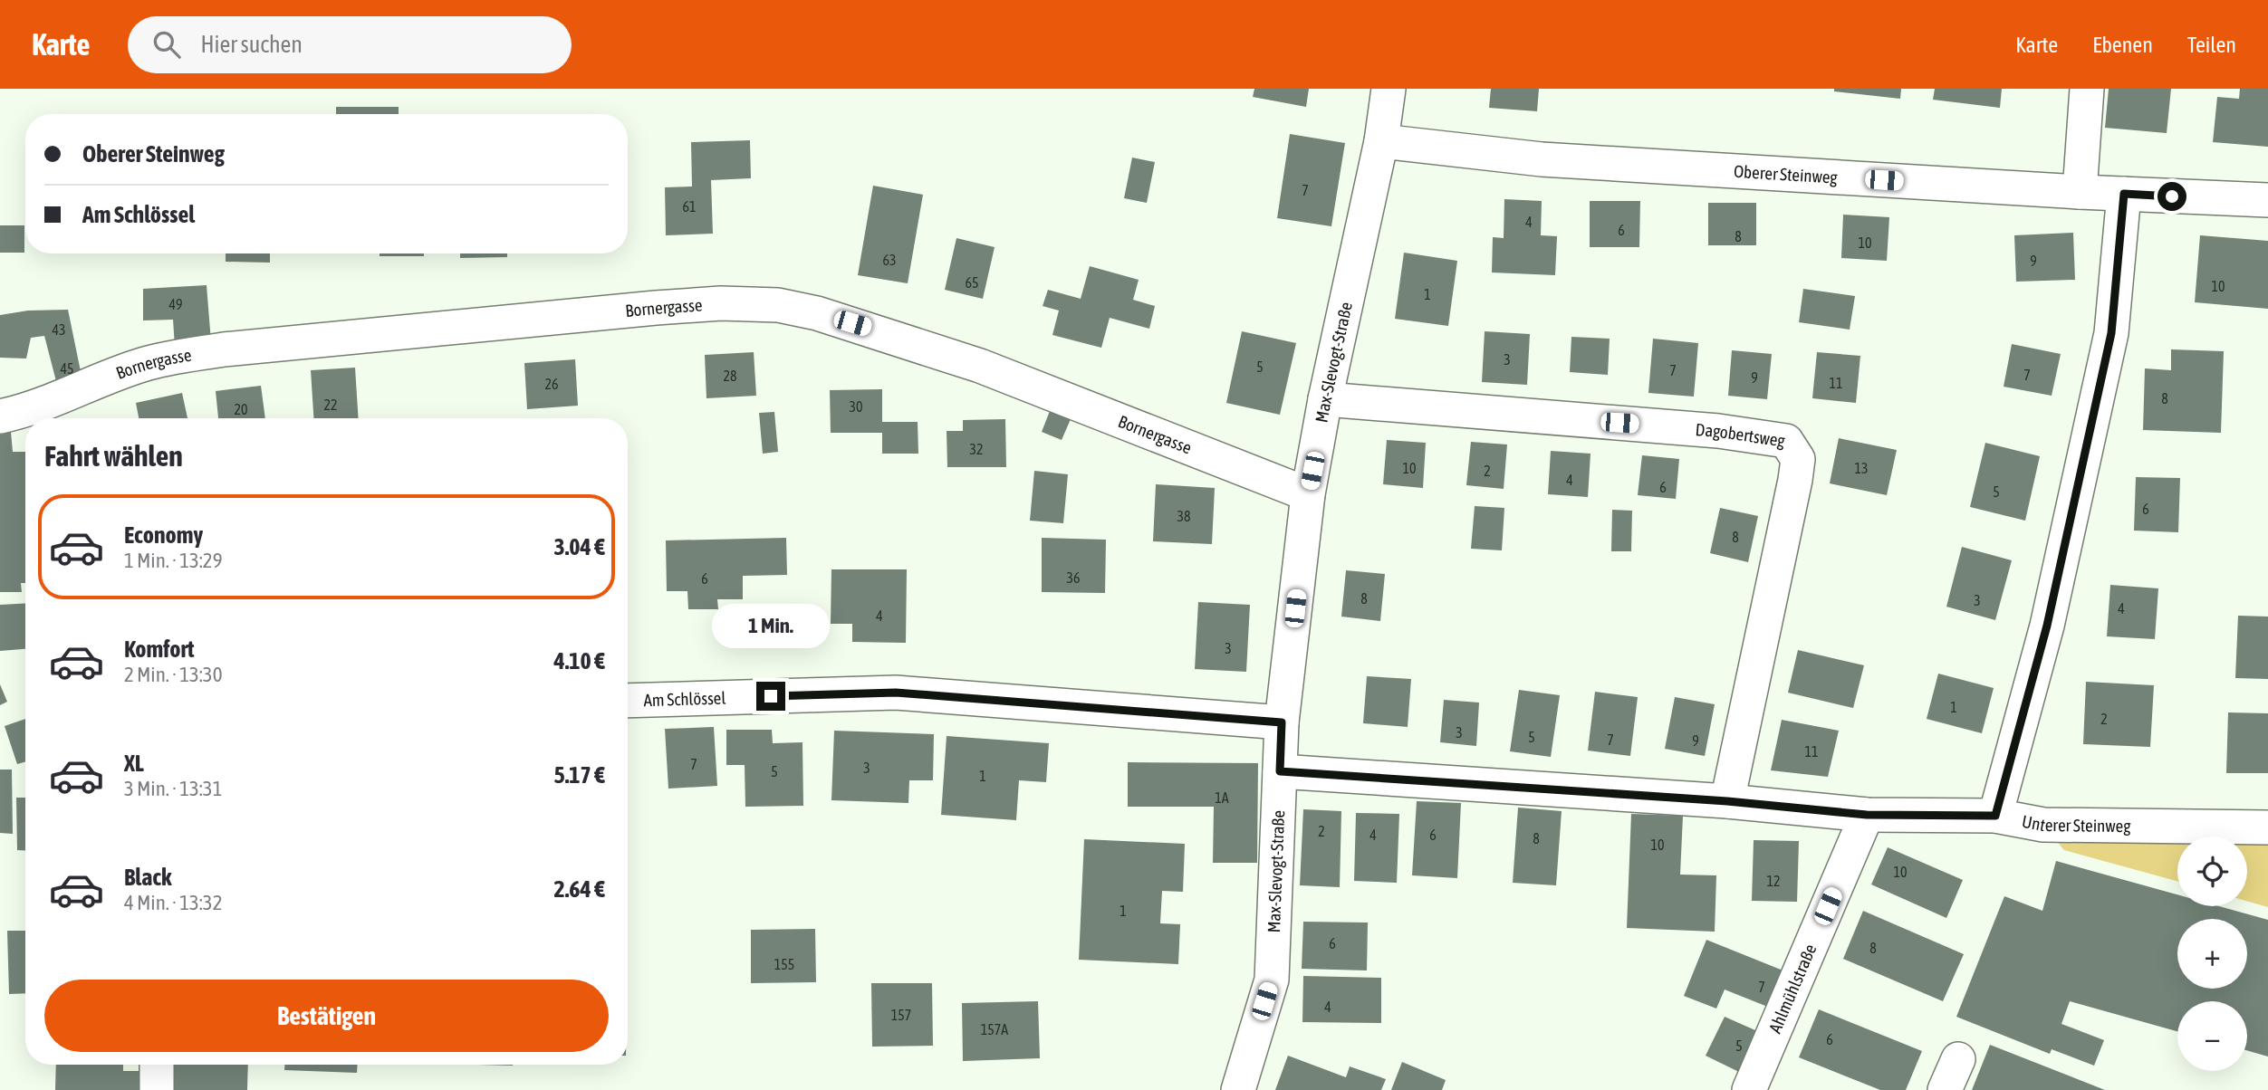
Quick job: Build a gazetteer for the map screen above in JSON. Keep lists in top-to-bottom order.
{
  "streets": {
    "street": [
      "Oberer Steinweg",
      "Bornergasse",
      "Max-Slevogt-Straße",
      "Dagobertsweg",
      "Am Schlössel",
      "Unterer Steinweg",
      "Ahlmühlstraße"
    ]
  },
  "crossings": [
    ["Oberer Steinweg", "Max-Slevogt-Straße"],
    ["Bornergasse", "Max-Slevogt-Straße"],
    ["Max-Slevogt-Straße", "Dagobertsweg"],
    ["Max-Slevogt-Straße", "Am Schlössel"],
    ["Max-Slevogt-Straße", "Unterer Steinweg"],
    ["Dagobertsweg", "Unterer Steinweg"],
    ["Unterer Steinweg", "Ahlmühlstraße"]
  ],
  "house_numbers": [
    "7",
    "61",
    "4",
    "6",
    "8",
    "10",
    "63",
    "9",
    "65",
    "10",
    "1",
    "49",
    "43",
    "3",
    "5",
    "45",
    "7",
    "7",
    "28",
    "9",
    "11",
    "26",
    "8",
    "22",
    "30",
    "20",
    "32",
    "10",
    "13",
    "2",
    "4",
    "6",
    "5",
    "6",
    "38",
    "8",
    "36",
    "6",
    "8",
    "3",
    "4",
    "4",
    "3",
    "1",
    "2",
    "3",
    "5",
    "7",
    "9",
    "11",
    "7",
    "3",
    "5",
    "1",
    "1A",
    "2",
    "4",
    "6",
    "8",
    "10",
    "10",
    "12",
    "1",
    "6",
    "8",
    "155",
    "7",
    "4",
    "157",
    "157A",
    "6",
    "5"
  ],
  "page": {
    "header": "Karte",
    "search": "Hier suchen",
    "nav": ["Karte", "Ebenen", "Teilen"],
    "banner": ["Oberer Steinweg", "Am Schlössel"],
    "heading": "Fahrt wählen",
    "list": [
      {
        "name": "Economy",
        "note": "1 Min. · 13:29",
        "value": "3.04 €"
      },
      {
        "name": "Komfort",
        "note": "2 Min. · 13:30",
        "value": "4.10 €"
      },
      {
        "name": "XL",
        "note": "3 Min. · 13:31",
        "value": "5.17 €"
      },
      {
        "name": "Black",
        "note": "4 Min. · 13:32",
        "value": "2.64 €"
      }
    ],
    "bubble": "1 Min.",
    "map_buttons": ["+", "−"],
    "buttons": "Bestätigen"
  }
}
